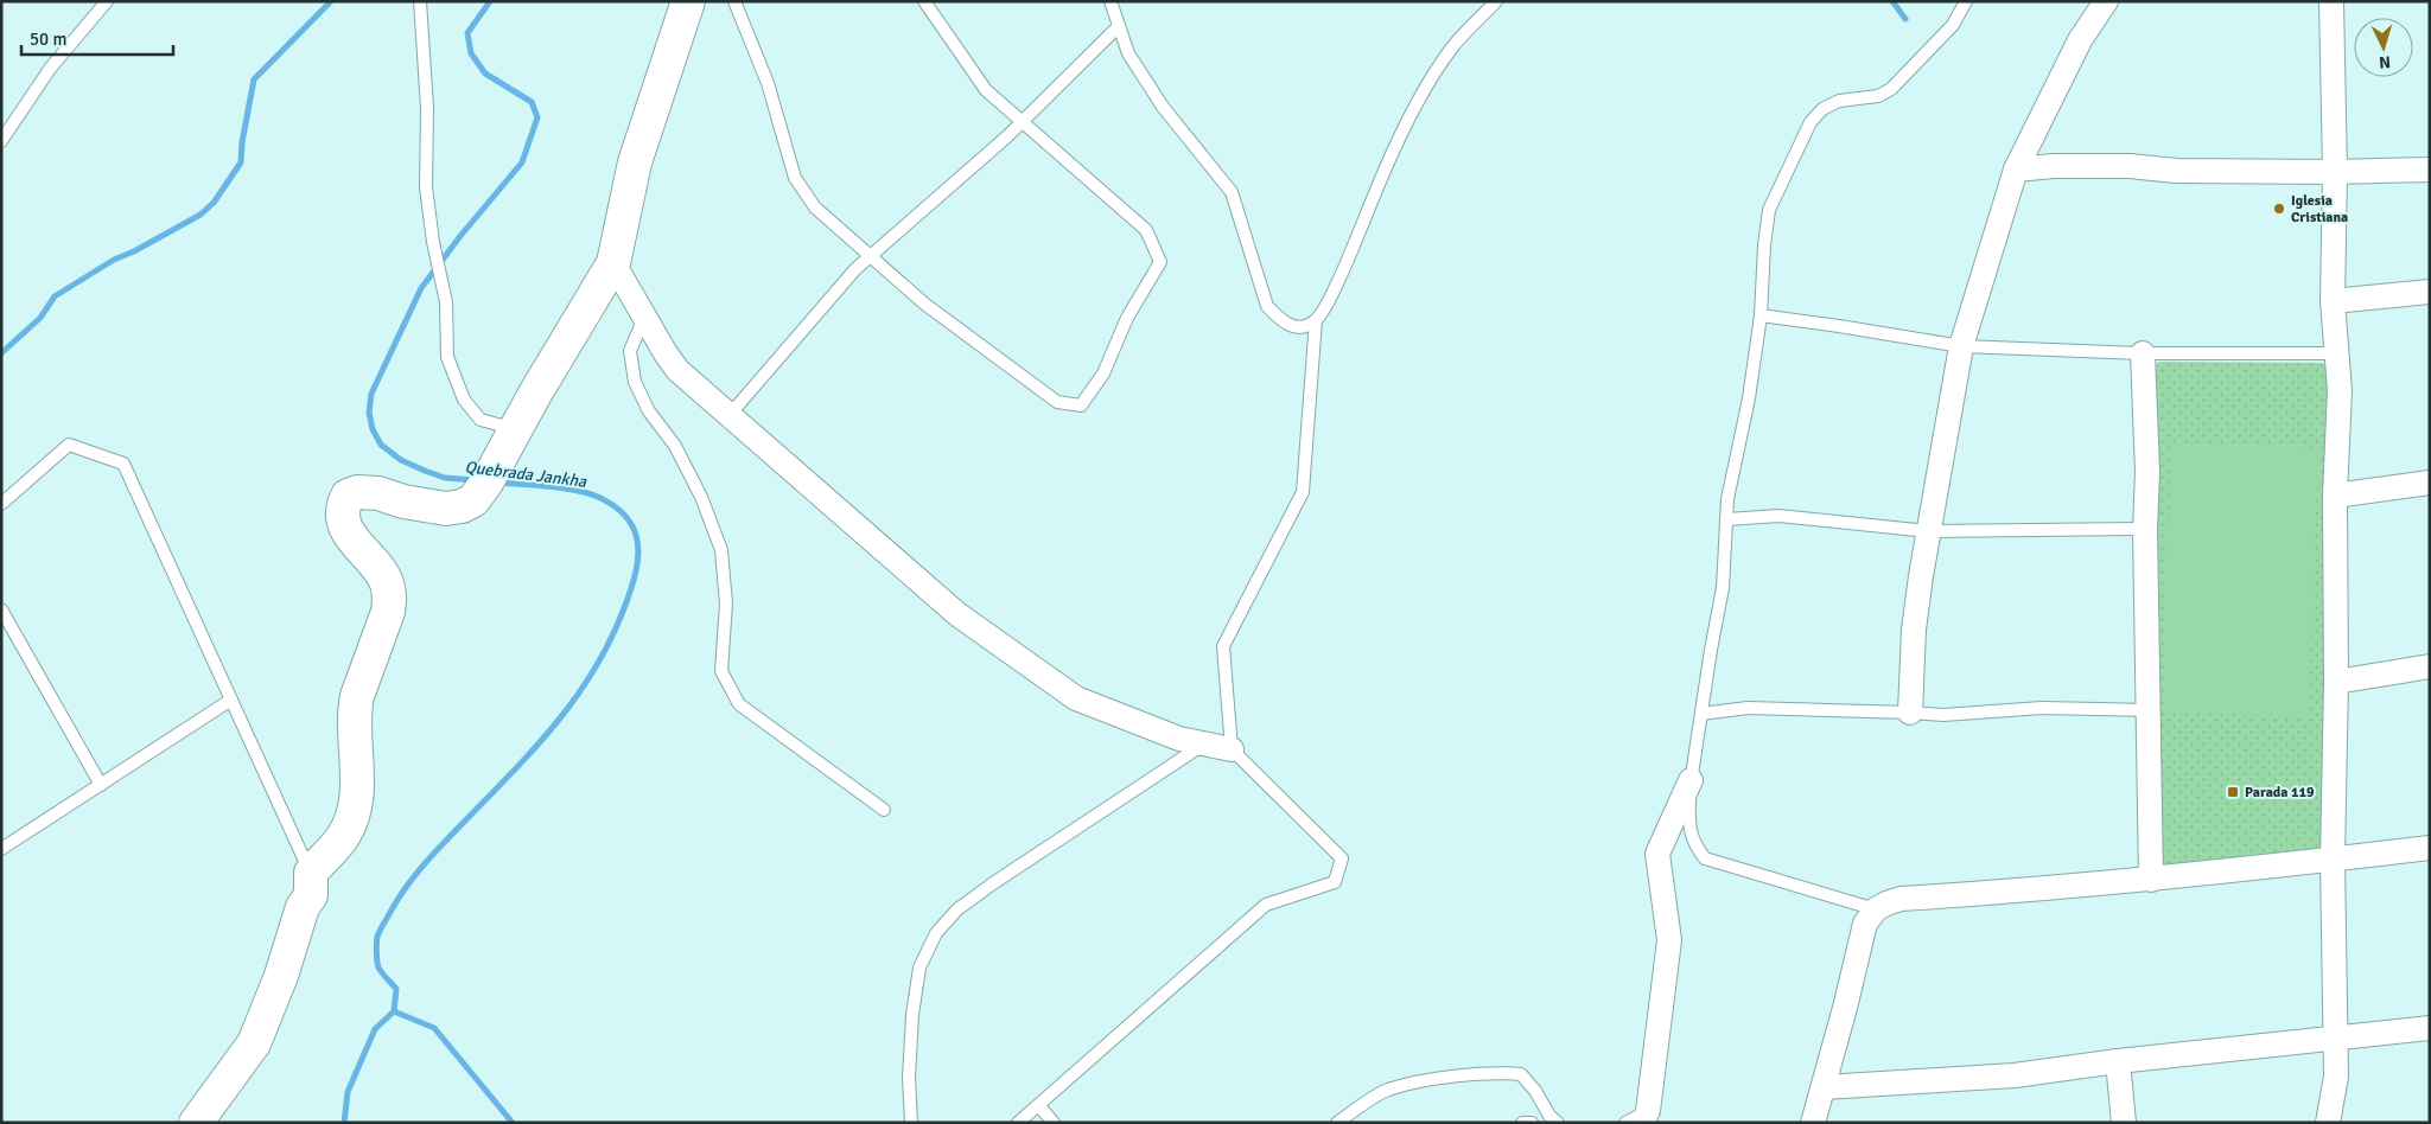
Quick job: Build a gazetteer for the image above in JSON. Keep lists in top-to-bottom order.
{
  "water": ["Quebrada Jankha"],
  "places": {
    "other": ["Iglesia Cristiana"],
    "transit": ["Parada 119"]
  },
  "scale_bar": "50 m",
  "north": "bottom"
}
